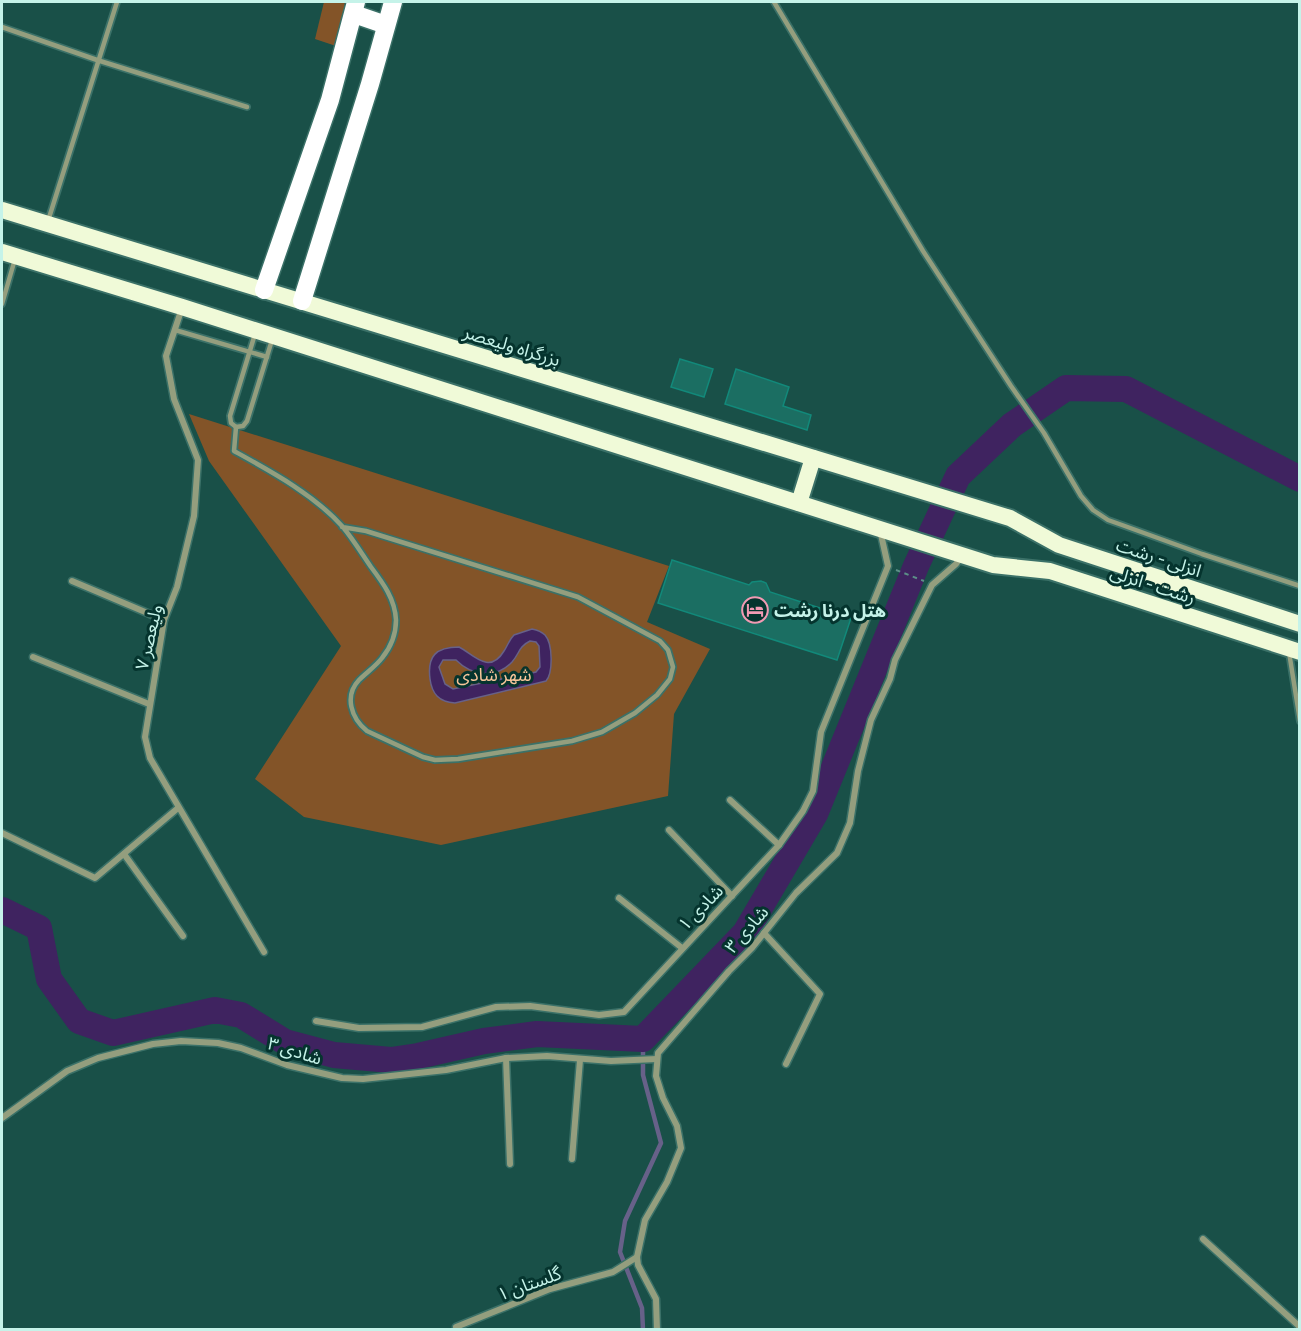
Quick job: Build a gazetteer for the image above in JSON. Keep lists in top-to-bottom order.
{
  "streets": {
    "highway": ["بزرگراه ولیعصر", "انزلی - رشت", "رشت - انزلی"],
    "street": [
      "ولیعصر ۷",
      "شادی ۱",
      "شادی ۳",
      "گلستان ۱"
    ]
  },
  "crossings": [
    ["بزرگراه ولیعصر", "انزلی - رشت"],
    ["رشت - انزلی", "شادی ۳"]
  ],
  "parks": ["شهر شادی"],
  "places": {
    "hotel": ["هتل درنا رشت"]
  }
}
